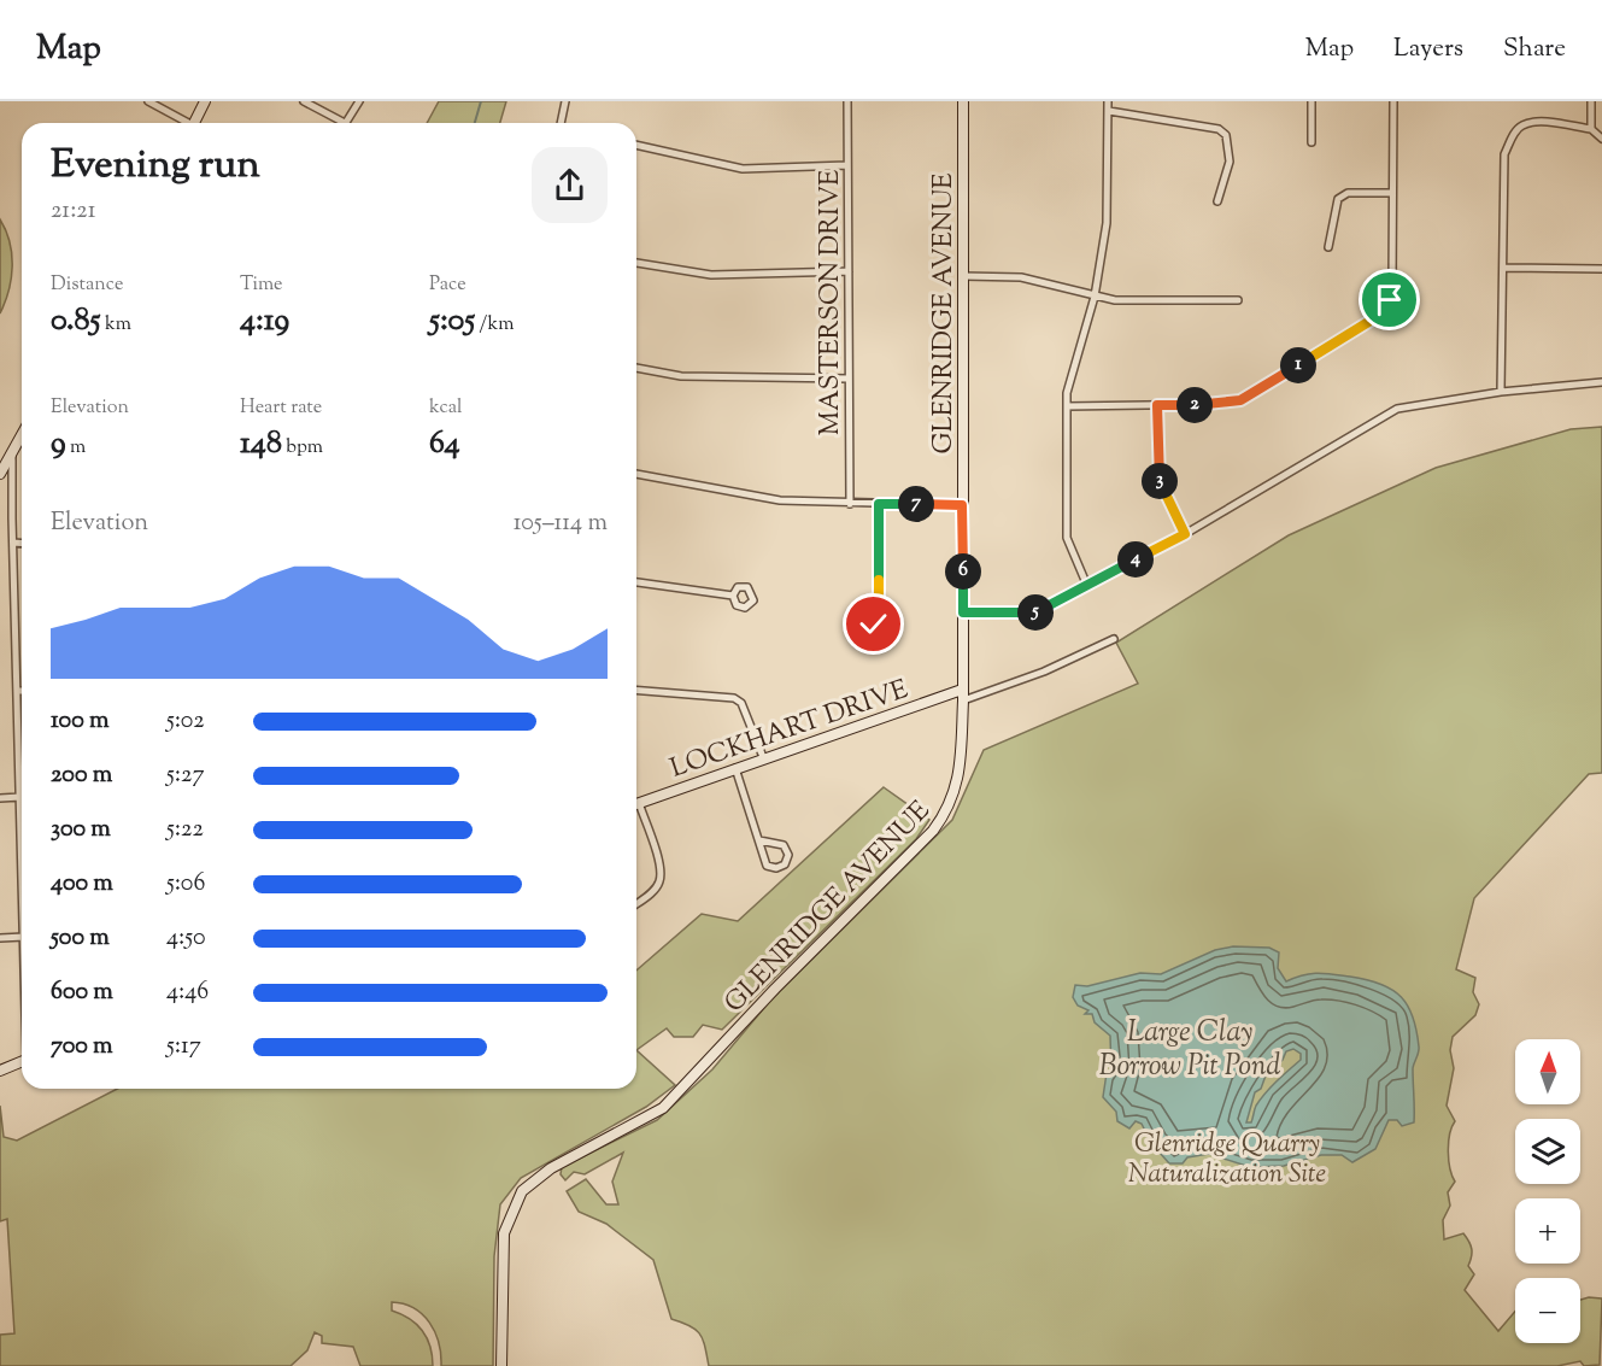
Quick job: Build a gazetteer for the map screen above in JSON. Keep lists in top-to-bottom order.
{
  "streets": {
    "main road": ["GLENRIDGE AVENUE", "LOCKHART DRIVE"],
    "street": ["MASTERSON DRIVE"]
  },
  "crossings": [
    ["GLENRIDGE AVENUE", "LOCKHART DRIVE"]
  ],
  "water": ["Large Clay Borrow Pit Pond"],
  "parks": ["Glenridge Quarry Naturalization Site"],
  "north": "top",
  "page": {
    "header": "Map",
    "nav": ["Map", "Layers", "Share"],
    "heading": ["Evening run", "21:21"],
    "stats": [
      ["Distance", "0.85 km"],
      ["Time", "4:19"],
      ["Pace", "5:05 /km"],
      ["Elevation", "9 m"],
      ["Heart rate", "148 bpm"],
      ["kcal", "64"]
    ],
    "pins": [
      "1",
      "2",
      "3",
      "7",
      "4",
      "6",
      "5"
    ],
    "chart": ["Elevation", "105–114 m"],
    "list": [
      {
        "name": "100 m",
        "note": "5:02"
      },
      {
        "name": "200 m",
        "note": "5:27"
      },
      {
        "name": "300 m",
        "note": "5:22"
      },
      {
        "name": "400 m",
        "note": "5:06"
      },
      {
        "name": "500 m",
        "note": "4:50"
      },
      {
        "name": "600 m",
        "note": "4:46"
      },
      {
        "name": "700 m",
        "note": "5:17"
      }
    ],
    "map_buttons": ["+", "−"]
  }
}
